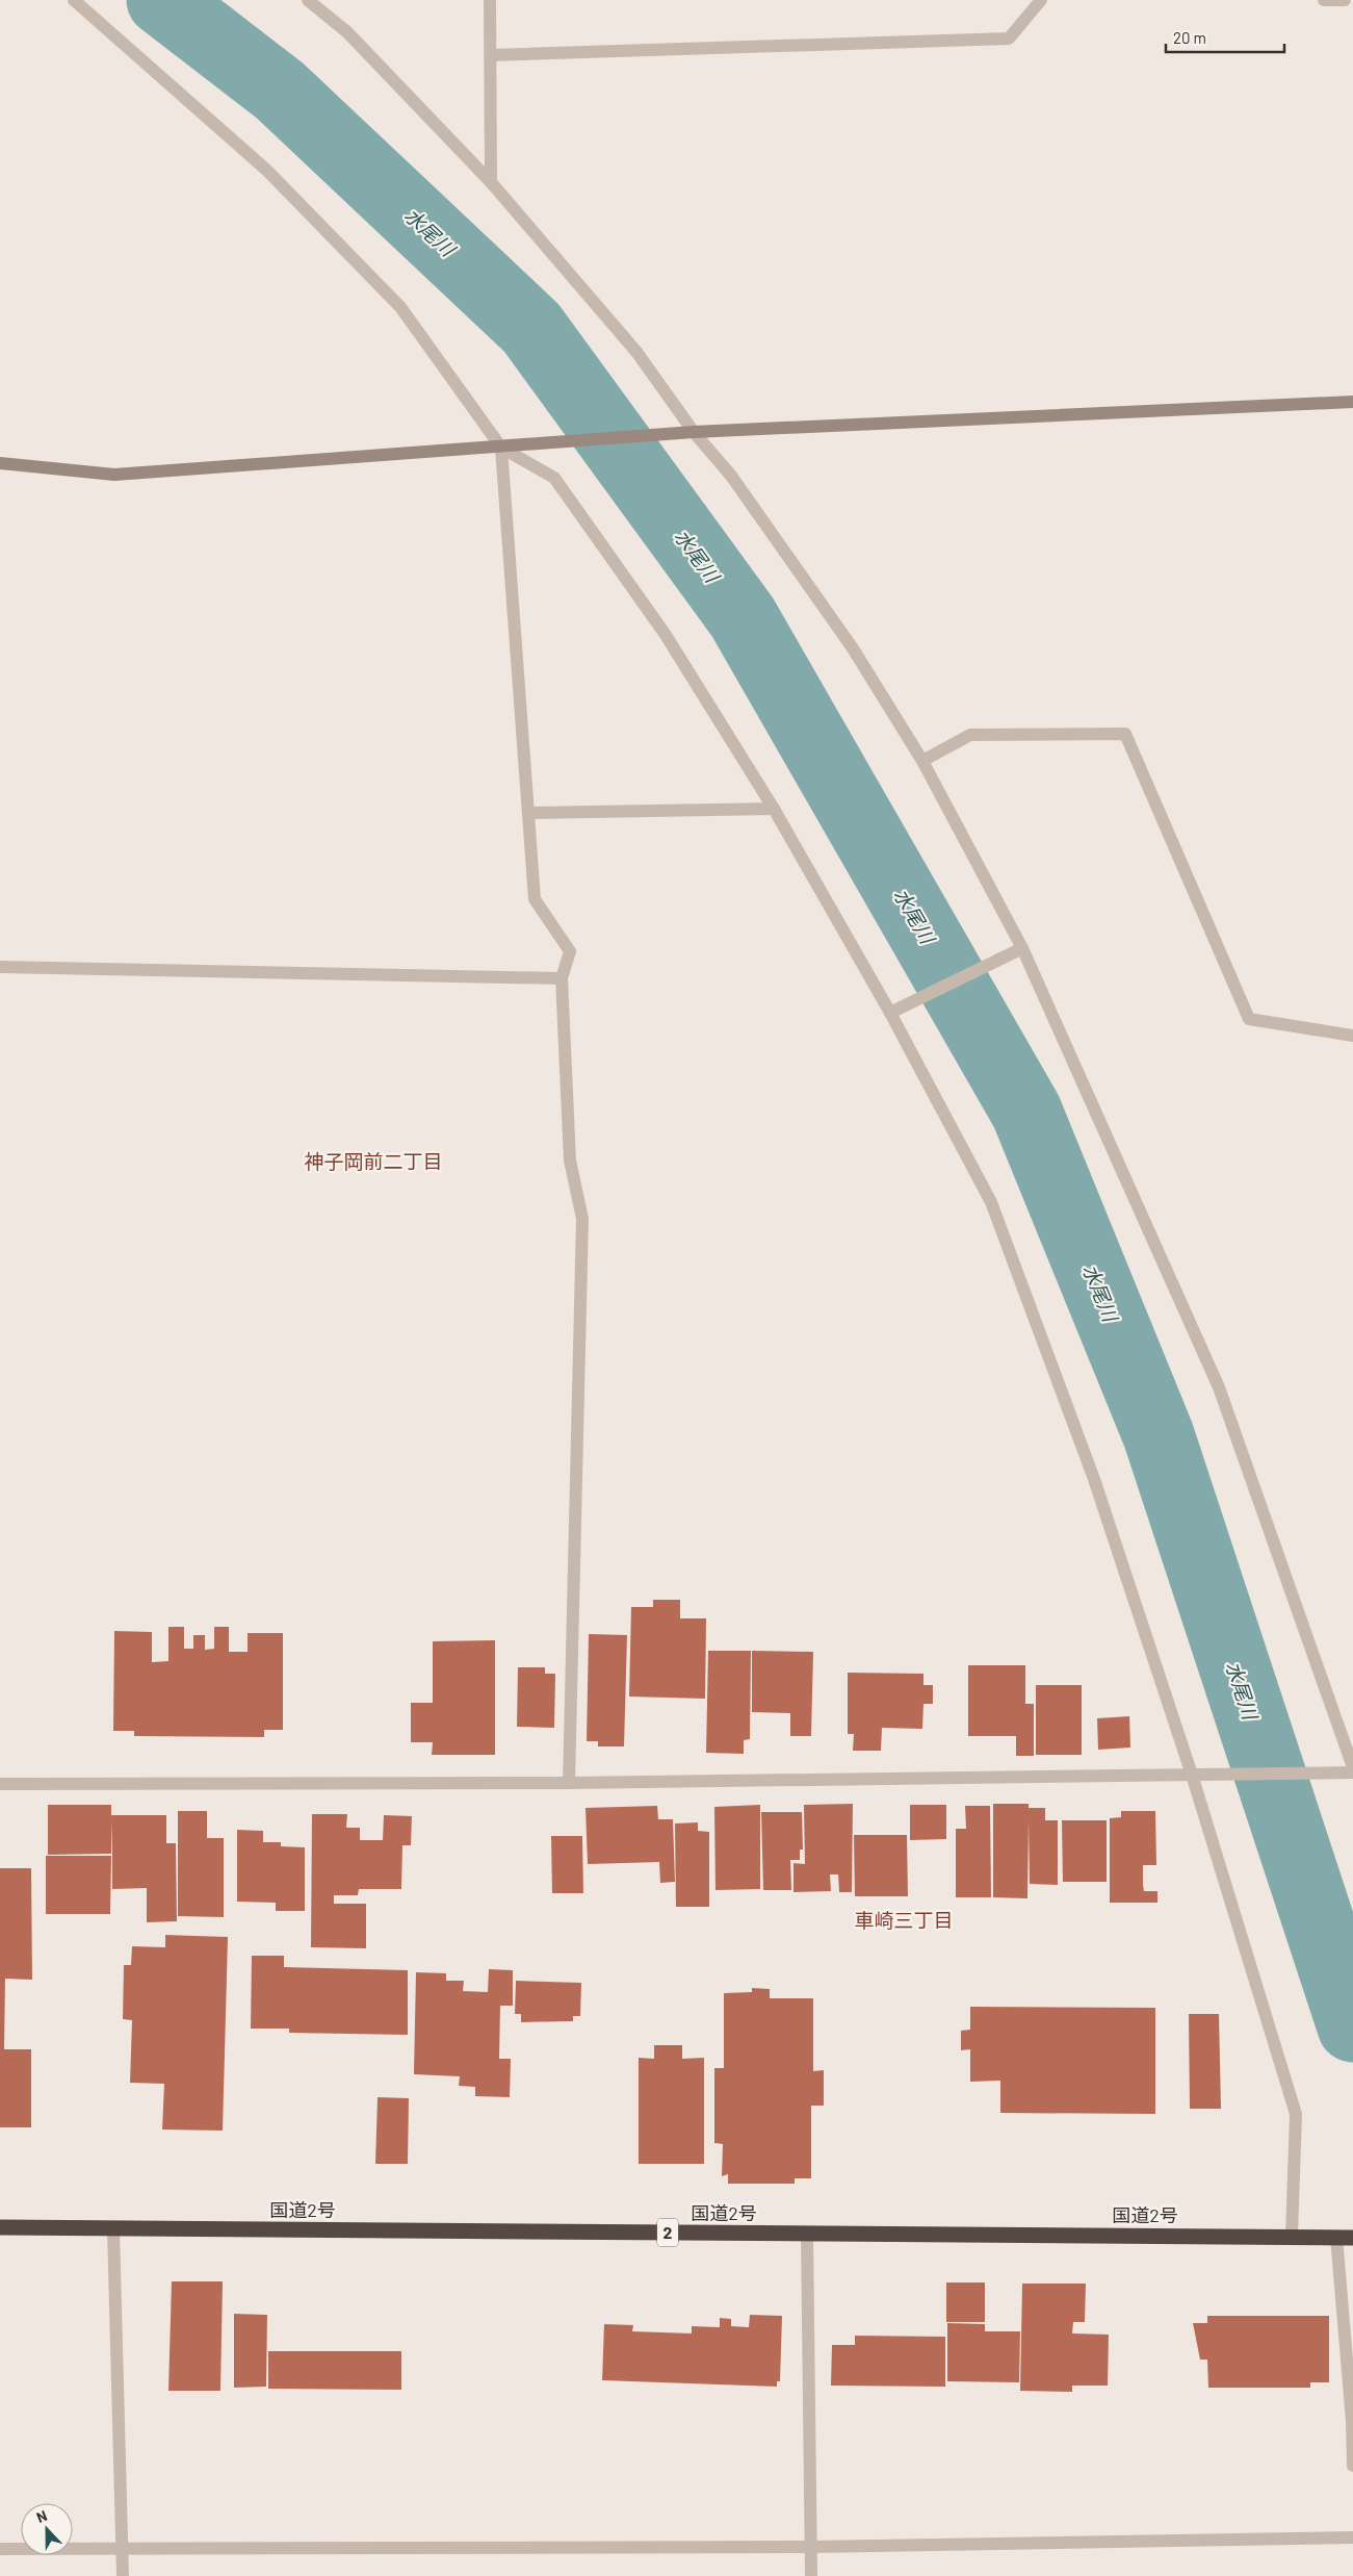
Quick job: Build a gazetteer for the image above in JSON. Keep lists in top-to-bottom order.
{
  "streets": {
    "highway": ["国道2号", "2"]
  },
  "districts": ["神子岡前二丁目", "車崎三丁目"],
  "water": ["水尾川"],
  "scale_bar": "20 m",
  "north": "top"
}
